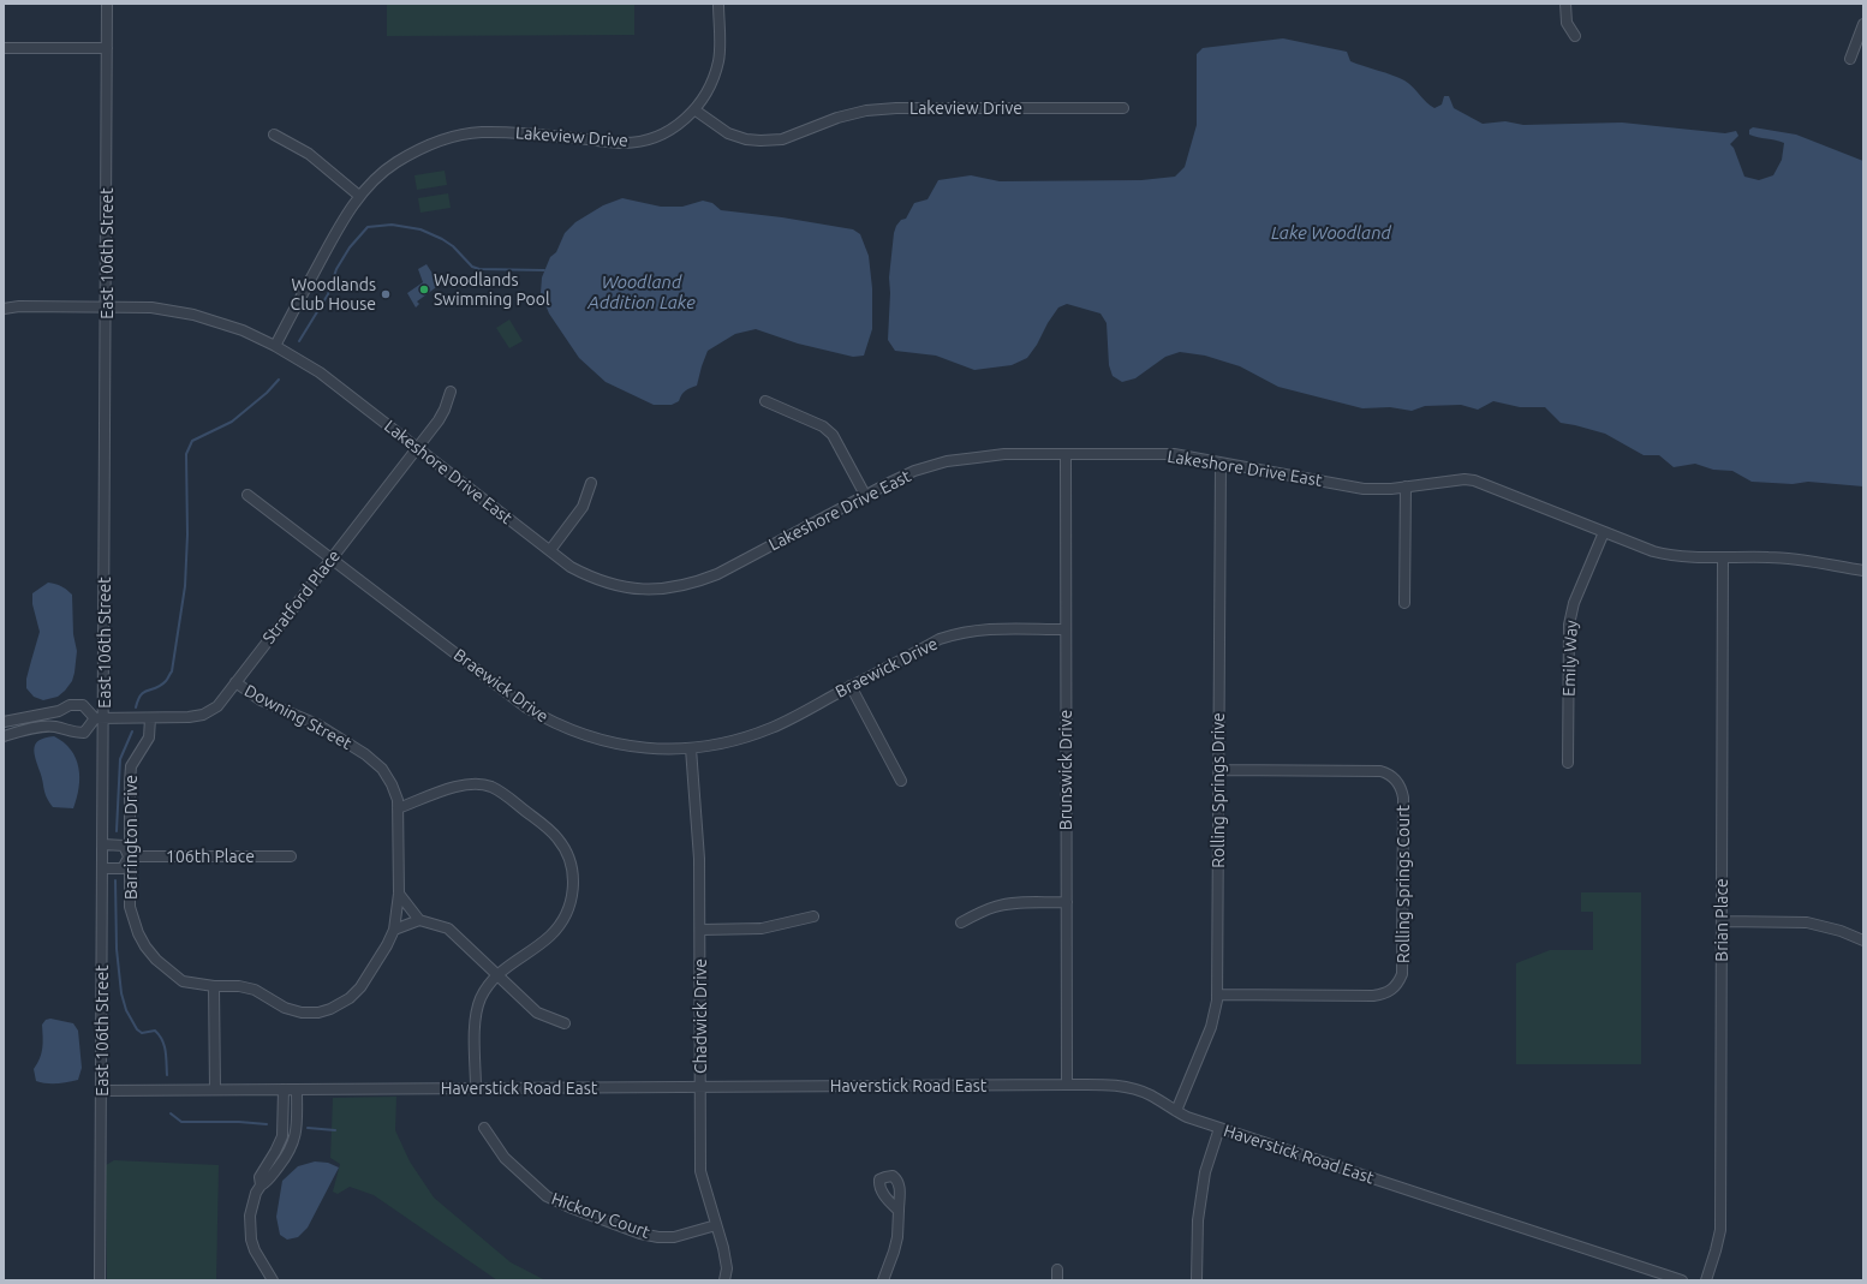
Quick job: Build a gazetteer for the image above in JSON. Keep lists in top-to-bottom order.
{
  "streets": {
    "street": [
      "Lakeview Drive",
      "East 106th Street",
      "Lakeshore Drive East",
      "Stratford Place",
      "Emily Way",
      "Braewick Drive",
      "Downing Street",
      "Brunswick Drive",
      "Rolling Springs Drive",
      "Barrington Drive",
      "106th Place",
      "Rolling Springs Court",
      "Brian Place",
      "Chadwick Drive",
      "Haverstick Road East",
      "Hickory Court"
    ]
  },
  "crossings": [
    ["Lakeview Drive", "Lakeshore Drive East"],
    ["East 106th Street", "Lakeshore Drive East"],
    ["East 106th Street", "Stratford Place"],
    ["East 106th Street", "Haverstick Road East"],
    ["Lakeshore Drive East", "Stratford Place"],
    ["Lakeshore Drive East", "Emily Way"],
    ["Lakeshore Drive East", "Brunswick Drive"],
    ["Lakeshore Drive East", "Rolling Springs Drive"],
    ["Lakeshore Drive East", "Brian Place"],
    ["Stratford Place", "Braewick Drive"],
    ["Stratford Place", "Downing Street"],
    ["Stratford Place", "Barrington Drive"],
    ["Braewick Drive", "Brunswick Drive"],
    ["Braewick Drive", "Chadwick Drive"],
    ["Downing Street", "Barrington Drive"],
    ["Brunswick Drive", "Haverstick Road East"],
    ["Rolling Springs Drive", "Rolling Springs Court"],
    ["Rolling Springs Drive", "Haverstick Road East"],
    ["Barrington Drive", "106th Place"],
    ["Chadwick Drive", "Haverstick Road East"],
    ["Chadwick Drive", "Hickory Court"]
  ],
  "water": ["Lake Woodland", "Woodland Addition Lake"],
  "places": ["Woodlands Swimming Pool", "Woodlands Club House"]
}
